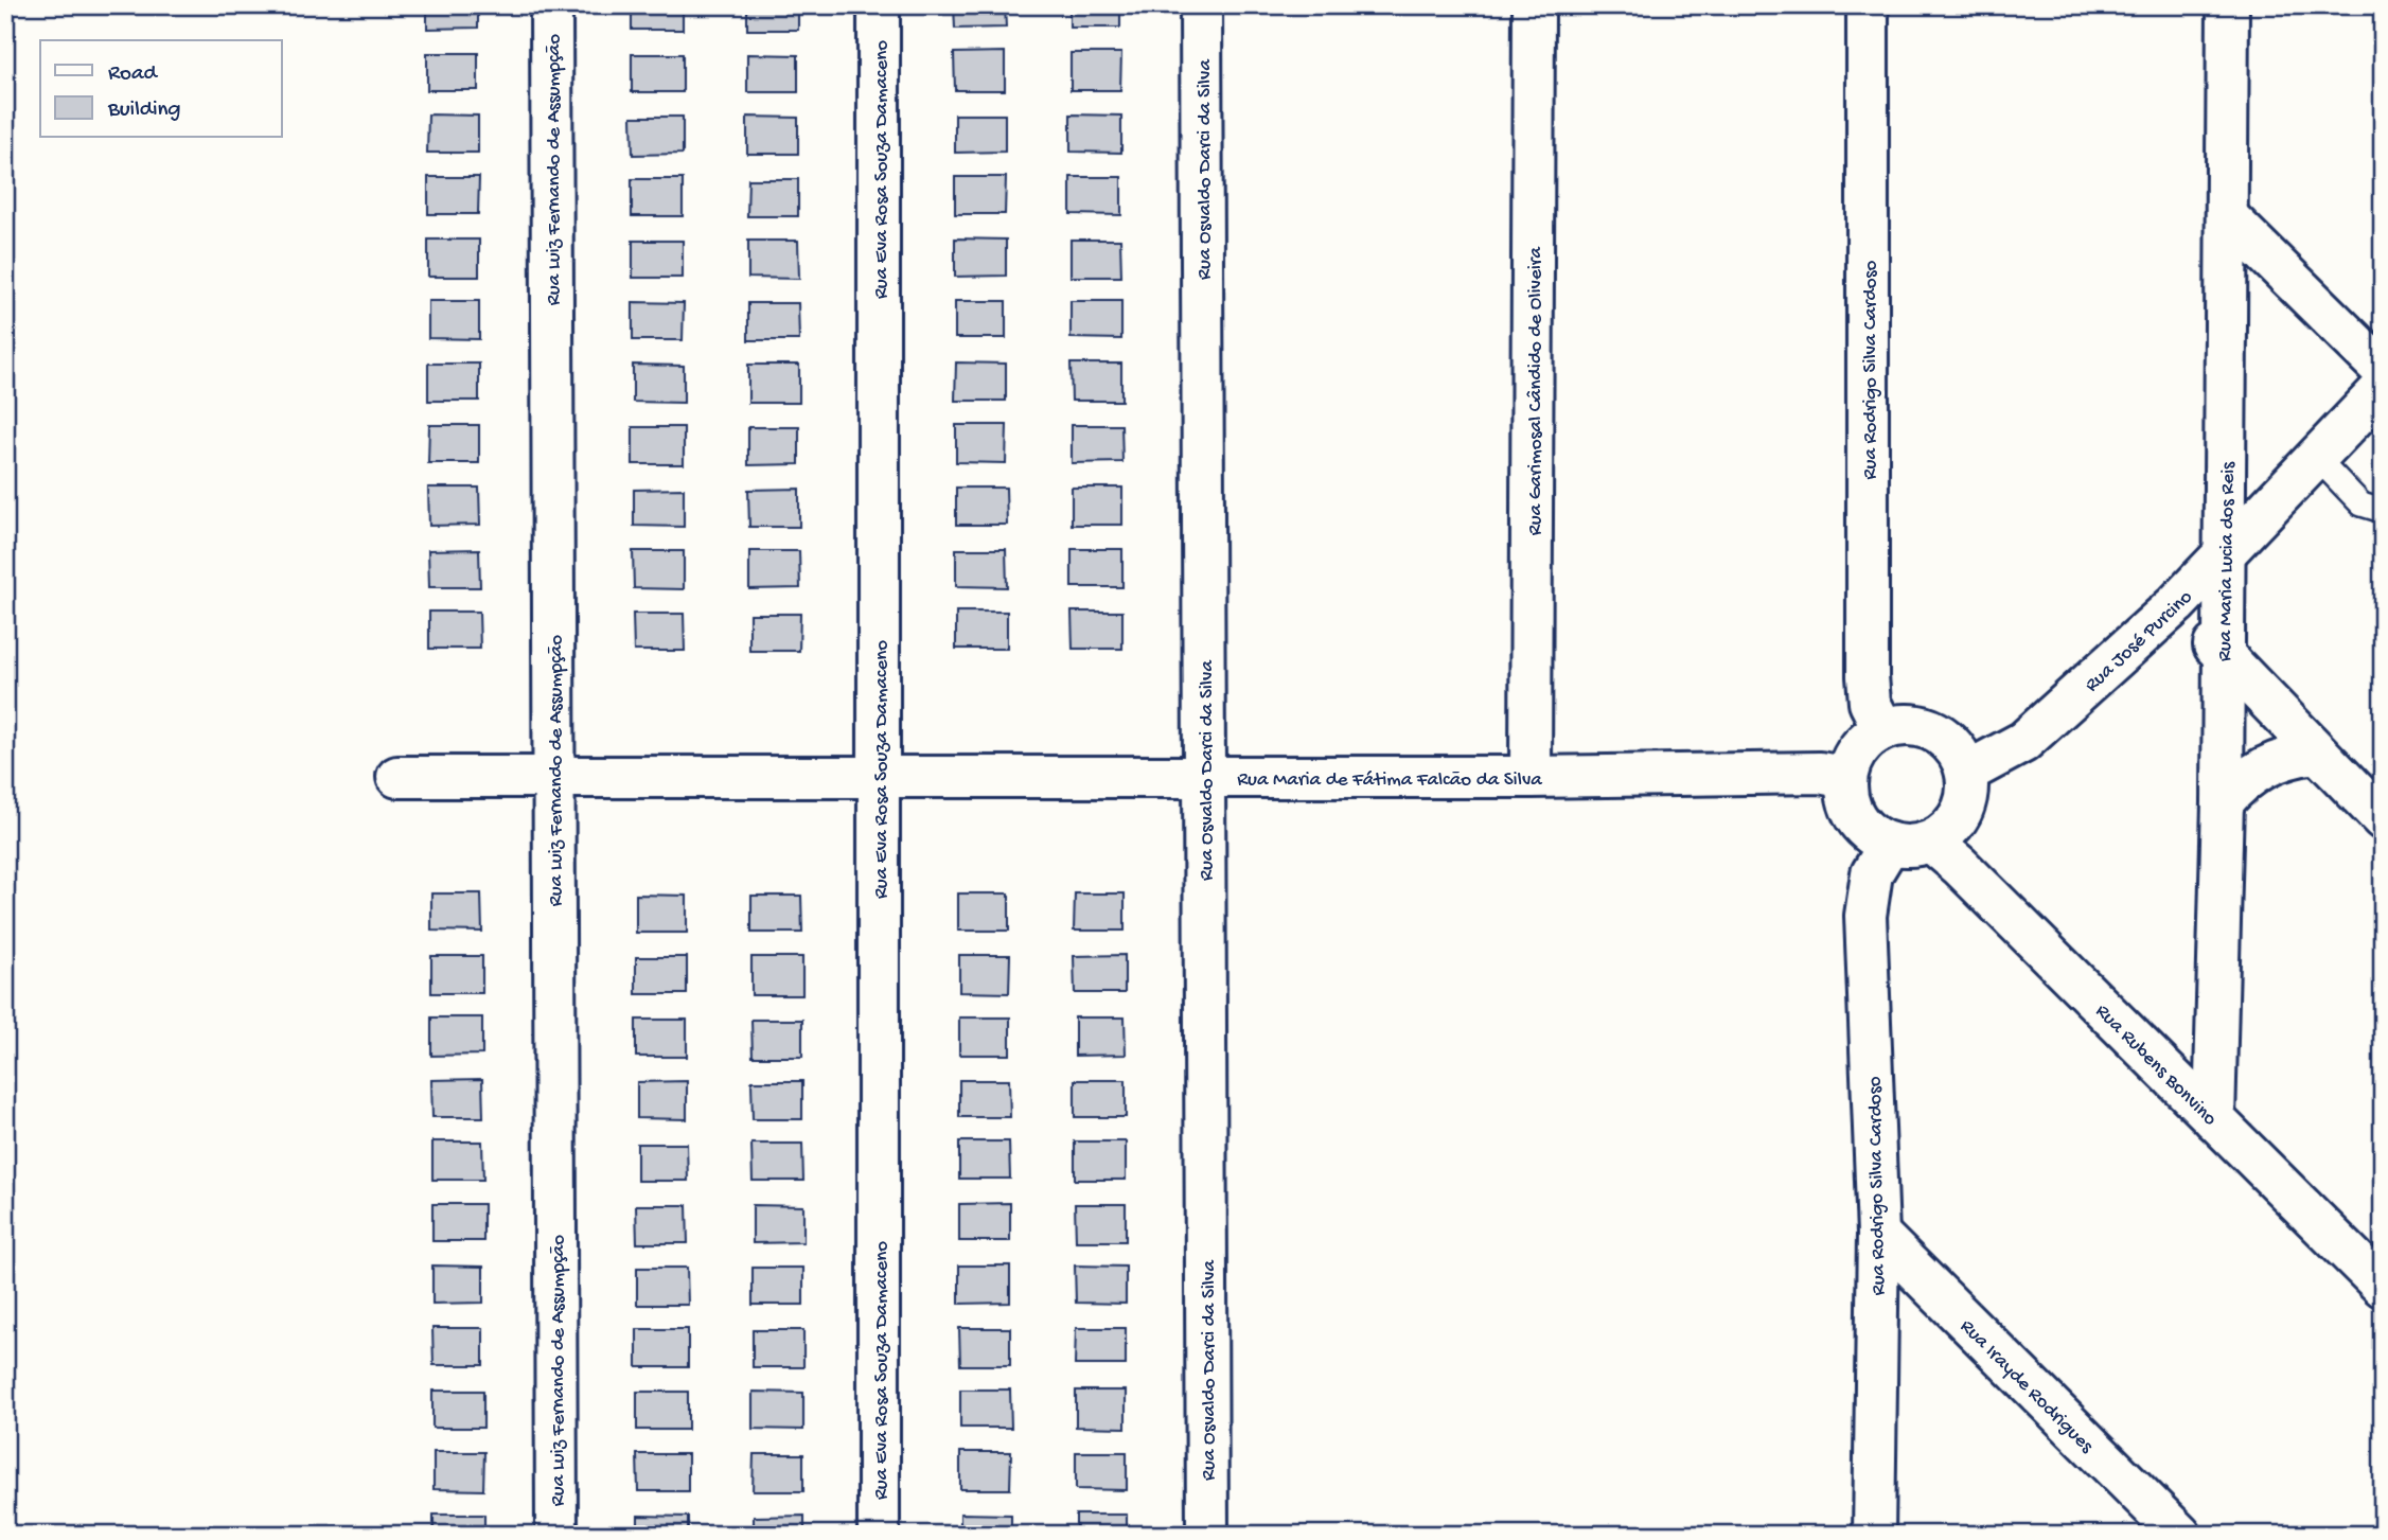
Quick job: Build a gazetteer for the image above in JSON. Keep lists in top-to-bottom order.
{
  "streets": {
    "street": [
      "Rua Luiz Fernando de Assumpção",
      "Rua Eva Rosa Souza Damaceno",
      "Rua Osvaldo Darci da Silva",
      "Rua Rodrigo Silva Cardoso",
      "Rua Garimosal Cândido de Oliveira",
      "Rua Maria Lucia dos Reis",
      "Rua José Purcino",
      "Rua Maria de Fátima Falcão da Silva",
      "Rua Rubens Bonvino",
      "Rua Irayde Rodrigues"
    ]
  },
  "crossings": [
    ["Rua Luiz Fernando de Assumpção", "Rua Maria de Fátima Falcão da Silva"],
    ["Rua Eva Rosa Souza Damaceno", "Rua Maria de Fátima Falcão da Silva"],
    ["Rua Osvaldo Darci da Silva", "Rua Maria de Fátima Falcão da Silva"],
    ["Rua Rodrigo Silva Cardoso", "Rua José Purcino"],
    ["Rua Rodrigo Silva Cardoso", "Rua Maria de Fátima Falcão da Silva"],
    ["Rua Rodrigo Silva Cardoso", "Rua Rubens Bonvino"],
    ["Rua Rodrigo Silva Cardoso", "Rua Irayde Rodrigues"],
    ["Rua Garimosal Cândido de Oliveira", "Rua Maria de Fátima Falcão da Silva"],
    ["Rua Maria Lucia dos Reis", "Rua José Purcino"],
    ["Rua Maria Lucia dos Reis", "Rua Rubens Bonvino"],
    ["Rua José Purcino", "Rua Maria de Fátima Falcão da Silva"],
    ["Rua José Purcino", "Rua Rubens Bonvino"],
    ["Rua Maria de Fátima Falcão da Silva", "Rua Rubens Bonvino"]
  ],
  "legend": ["Road", "Building"]
}
